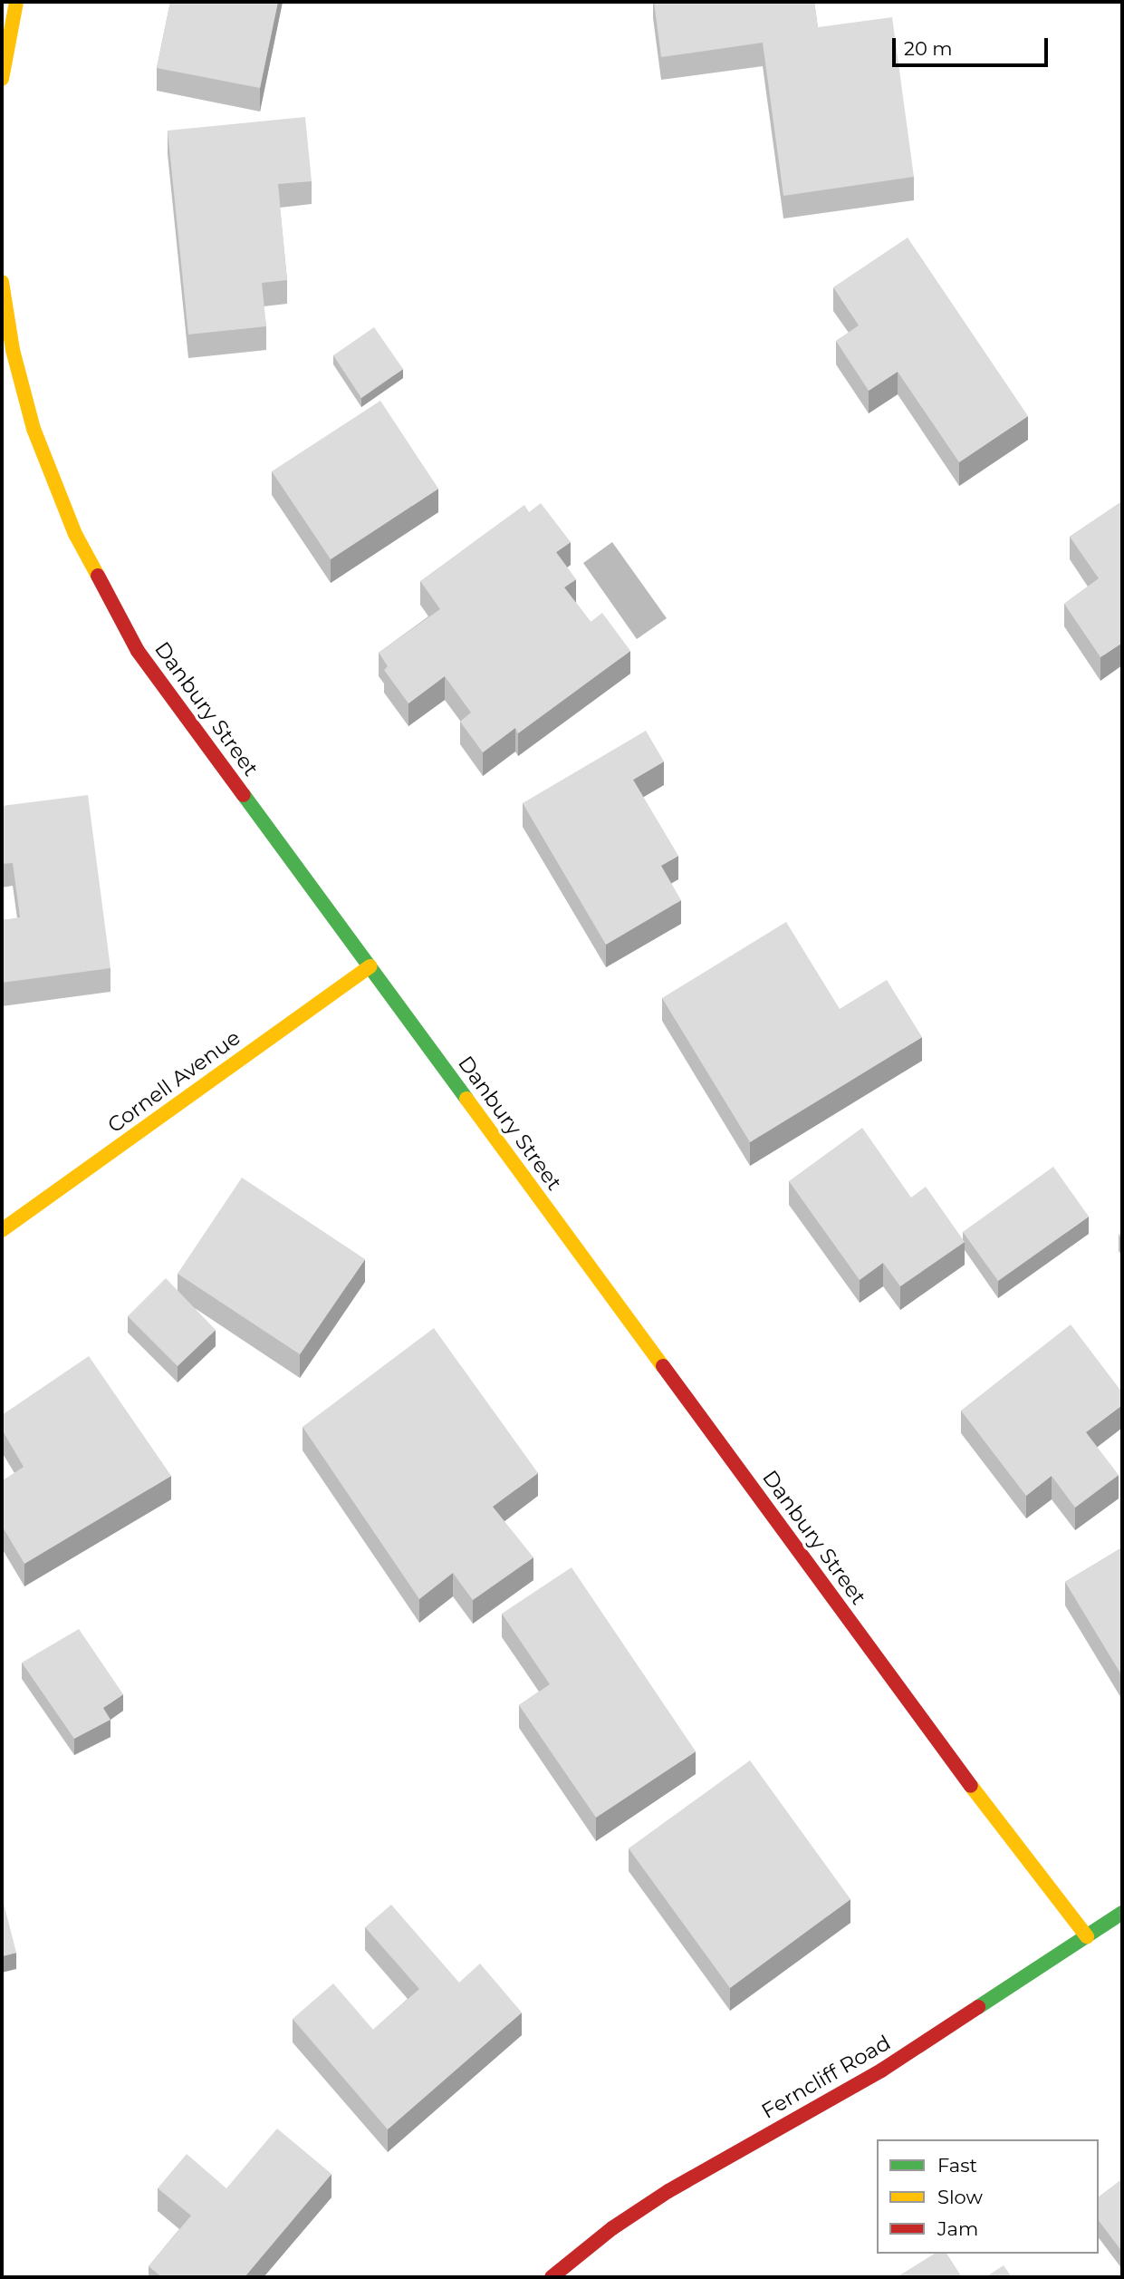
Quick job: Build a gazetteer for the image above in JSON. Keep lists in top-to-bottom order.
{
  "streets": {
    "street": ["Danbury Street", "Cornell Avenue", "Ferncliff Road"]
  },
  "crossings": [
    ["Danbury Street", "Cornell Avenue"],
    ["Danbury Street", "Ferncliff Road"]
  ],
  "legend": ["Fast", "Slow", "Jam"],
  "scale_bar": "20 m"
}
